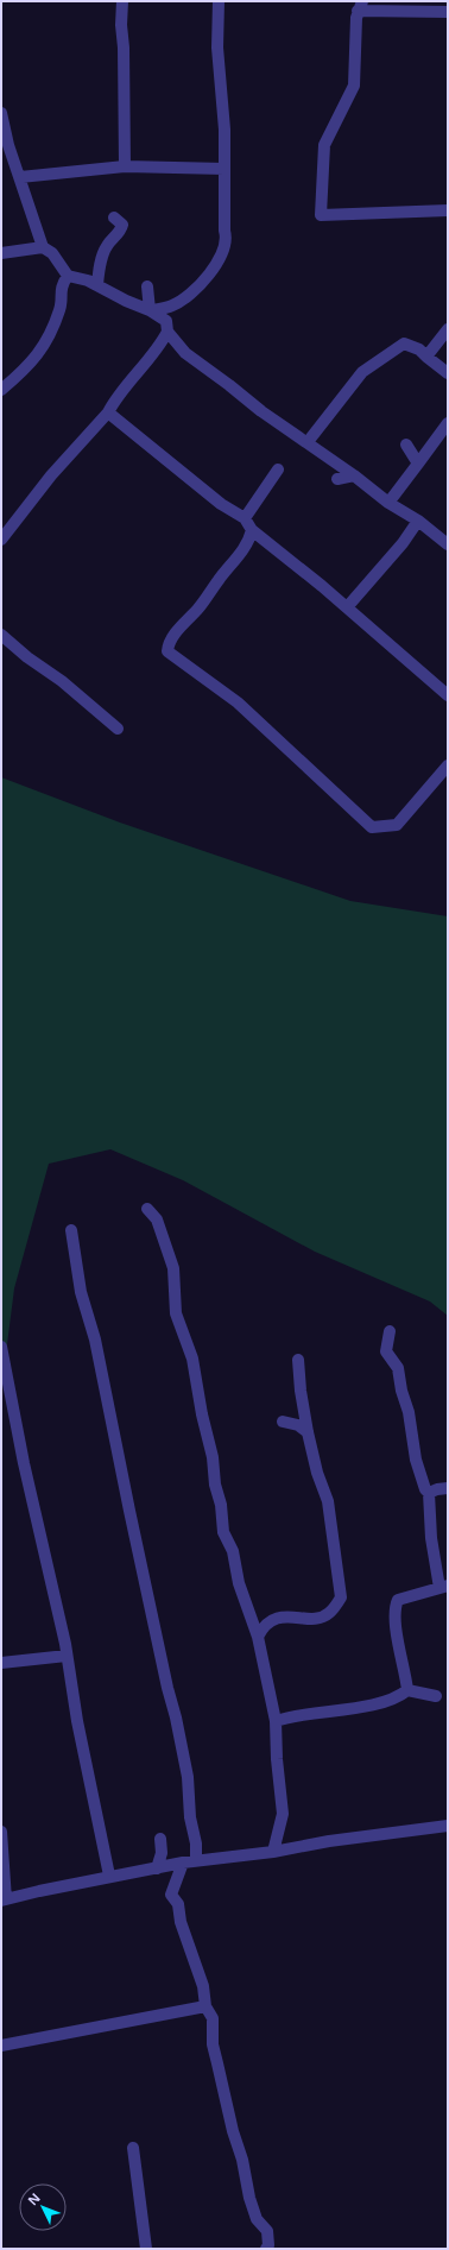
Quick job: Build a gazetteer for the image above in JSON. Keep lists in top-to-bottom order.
{
  "north": "top left"
}
